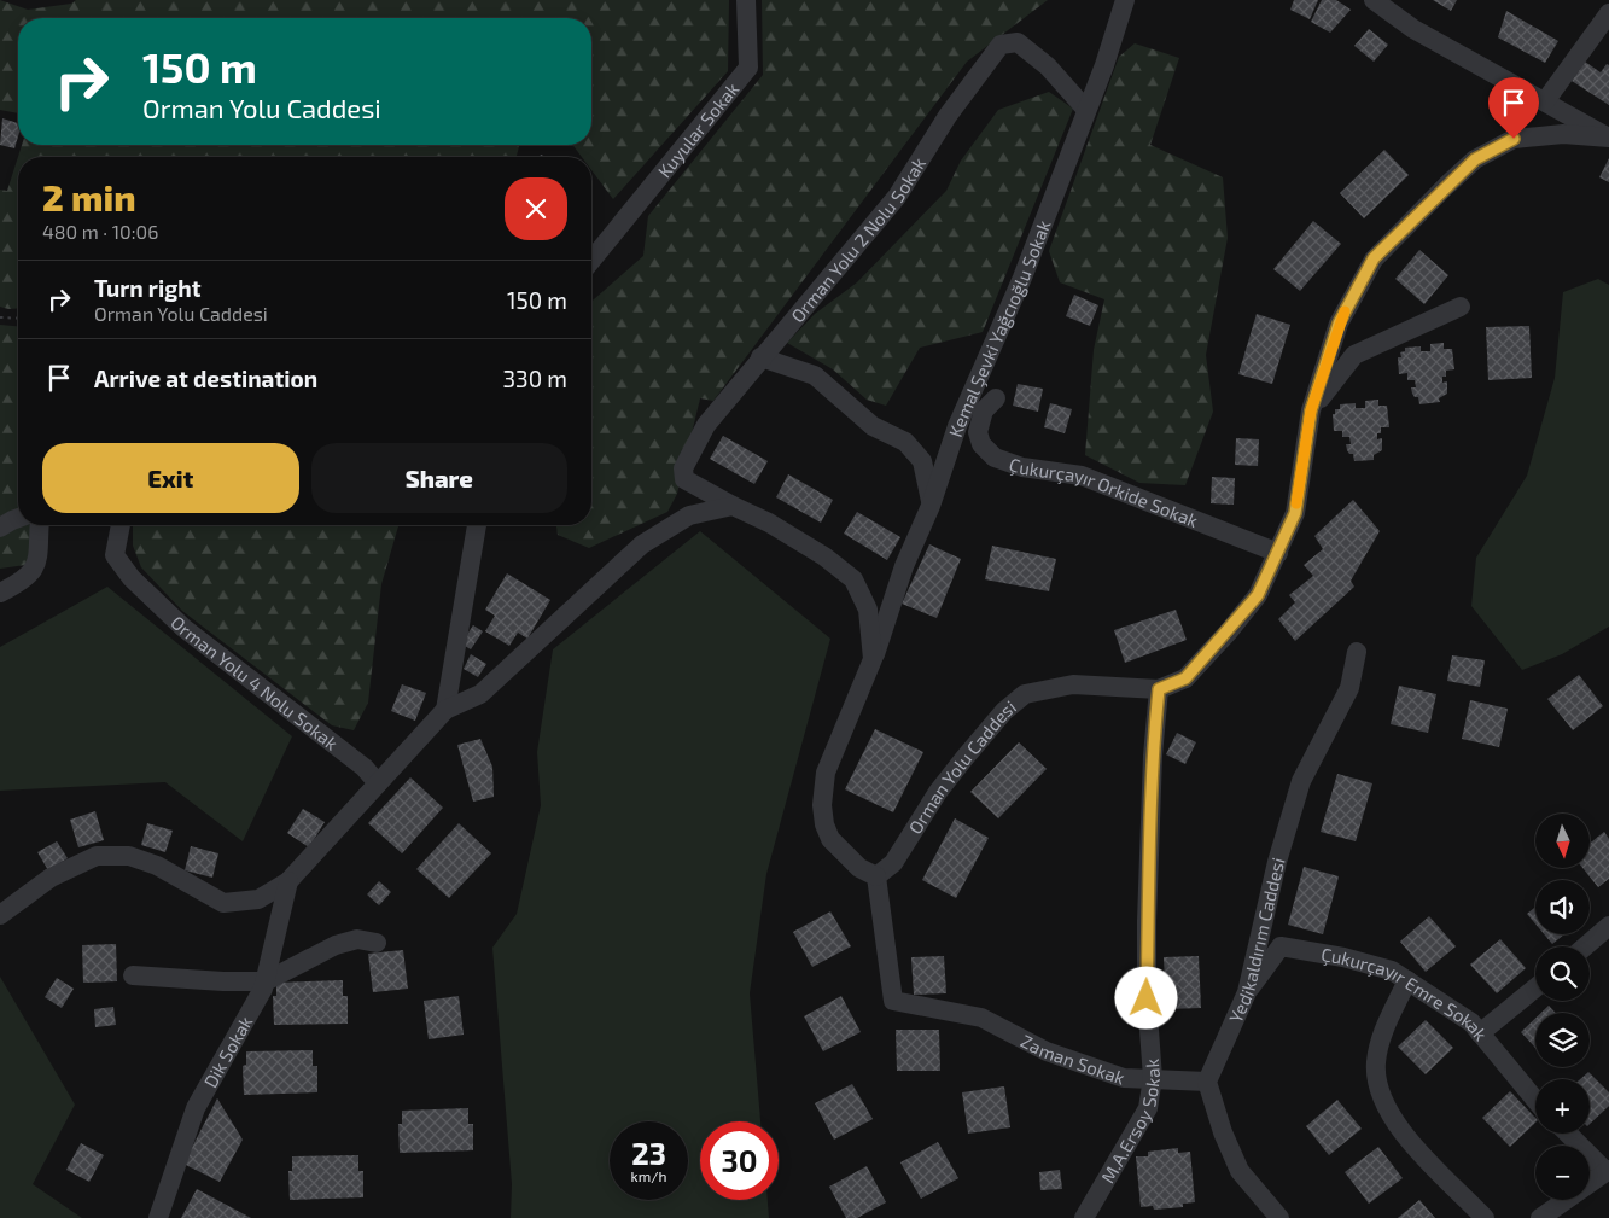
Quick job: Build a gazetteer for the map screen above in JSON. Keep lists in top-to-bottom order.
{
  "streets": {
    "street": [
      "Kuyular Sokak",
      "Orman Yolu 2 Nolu Sokak",
      "Kemal Şevki Yağcıoğlu Sokak",
      "Çukurçayır Orkide Sokak",
      "Orman Yolu 4 Nolu Sokak",
      "Orman Yolu Caddesi",
      "Yedikaldırım Caddesi",
      "Çukurçayır Emre Sokak",
      "Dik Sokak",
      "Zaman Sokak",
      "M.A.Ersoy Sokak"
    ]
  },
  "crossings": [
    ["Orman Yolu 2 Nolu Sokak", "Kemal Şevki Yağcıoğlu Sokak"],
    ["Çukurçayır Orkide Sokak", "Orman Yolu Caddesi"],
    ["Orman Yolu Caddesi", "Zaman Sokak"],
    ["Orman Yolu Caddesi", "M.A.Ersoy Sokak"],
    ["Yedikaldırım Caddesi", "Çukurçayır Emre Sokak"],
    ["Yedikaldırım Caddesi", "Zaman Sokak"],
    ["Zaman Sokak", "M.A.Ersoy Sokak"]
  ],
  "north": "bottom",
  "page": {
    "turn": ["150 m", "Orman Yolu Caddesi"],
    "heading": ["2 min", "480 m · 10:06"],
    "list": [
      {
        "name": "Turn right",
        "note": "Orman Yolu Caddesi",
        "value": "150 m"
      },
      {
        "name": "Arrive at destination",
        "value": "330 m"
      }
    ],
    "buttons": ["Exit", "Share"],
    "map_buttons": ["+", "−"],
    "speed": "23 km/h",
    "limit": "30"
  }
}
